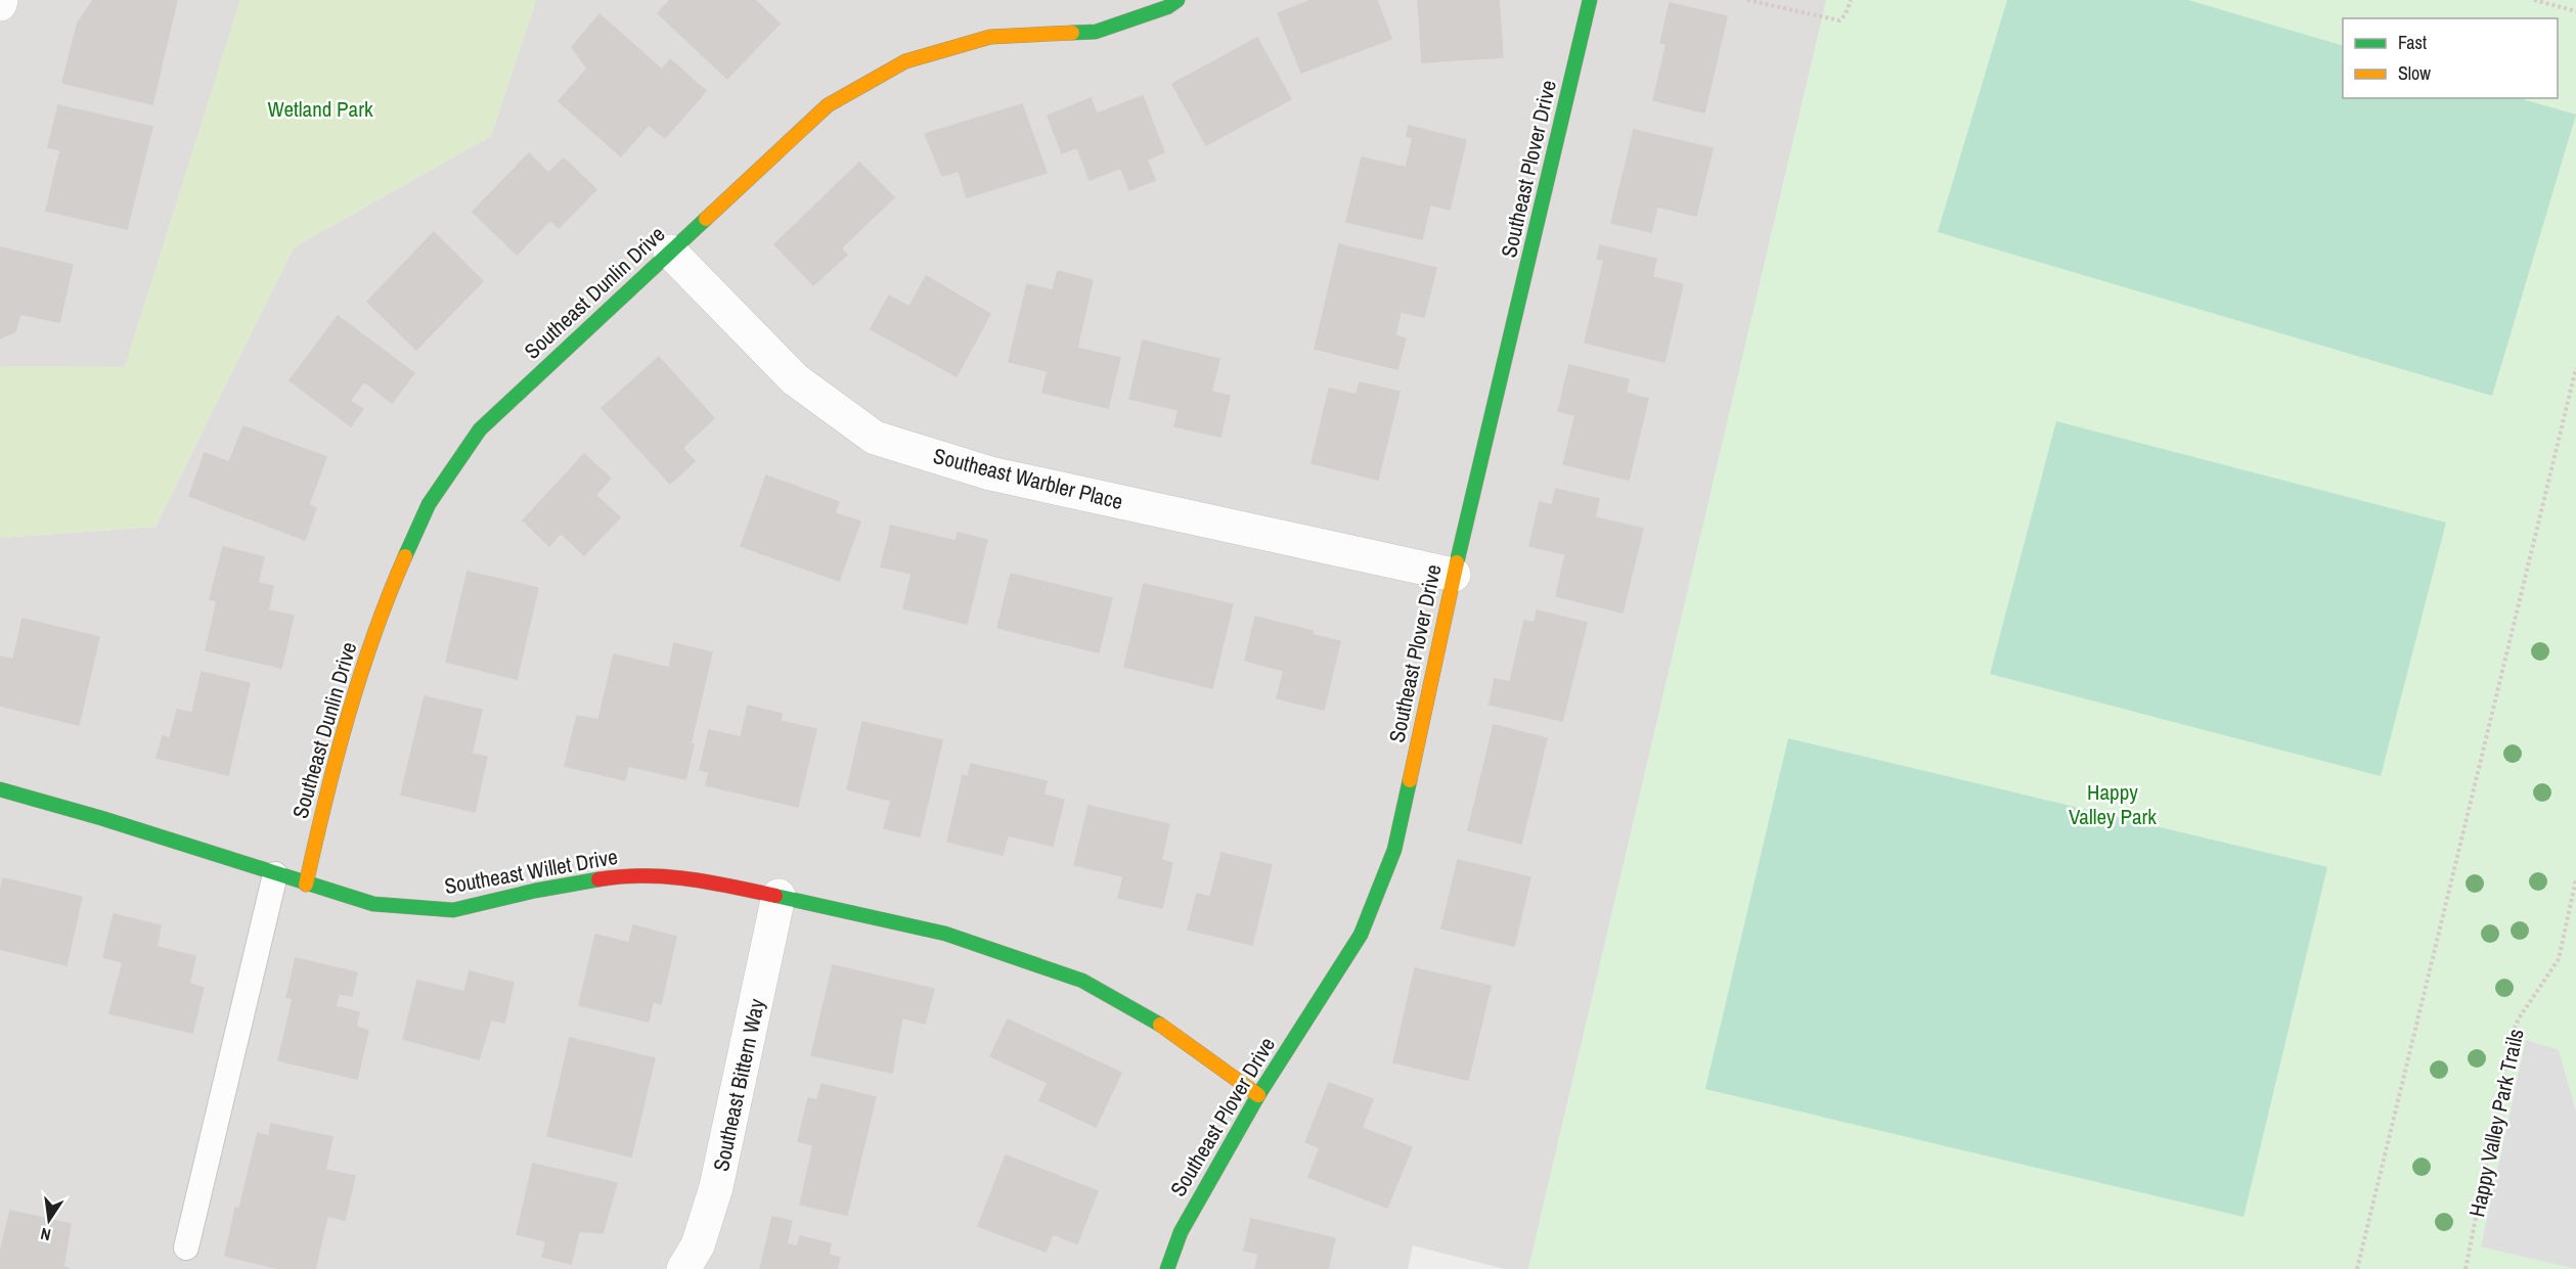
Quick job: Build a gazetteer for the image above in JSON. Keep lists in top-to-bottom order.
{
  "streets": {
    "street": [
      "Southeast Plover Drive",
      "Southeast Dunlin Drive",
      "Southeast Warbler Place",
      "Southeast Willet Drive",
      "Southeast Bittern Way"
    ],
    "path": ["Happy Valley Park Trails"]
  },
  "crossings": [
    ["Southeast Plover Drive", "Southeast Warbler Place"],
    ["Southeast Plover Drive", "Southeast Willet Drive"],
    ["Southeast Dunlin Drive", "Southeast Warbler Place"],
    ["Southeast Dunlin Drive", "Southeast Willet Drive"],
    ["Southeast Willet Drive", "Southeast Bittern Way"]
  ],
  "parks": ["Wetland Park", "Happy Valley Park"],
  "legend": ["Fast", "Slow"],
  "north": "bottom"
}
